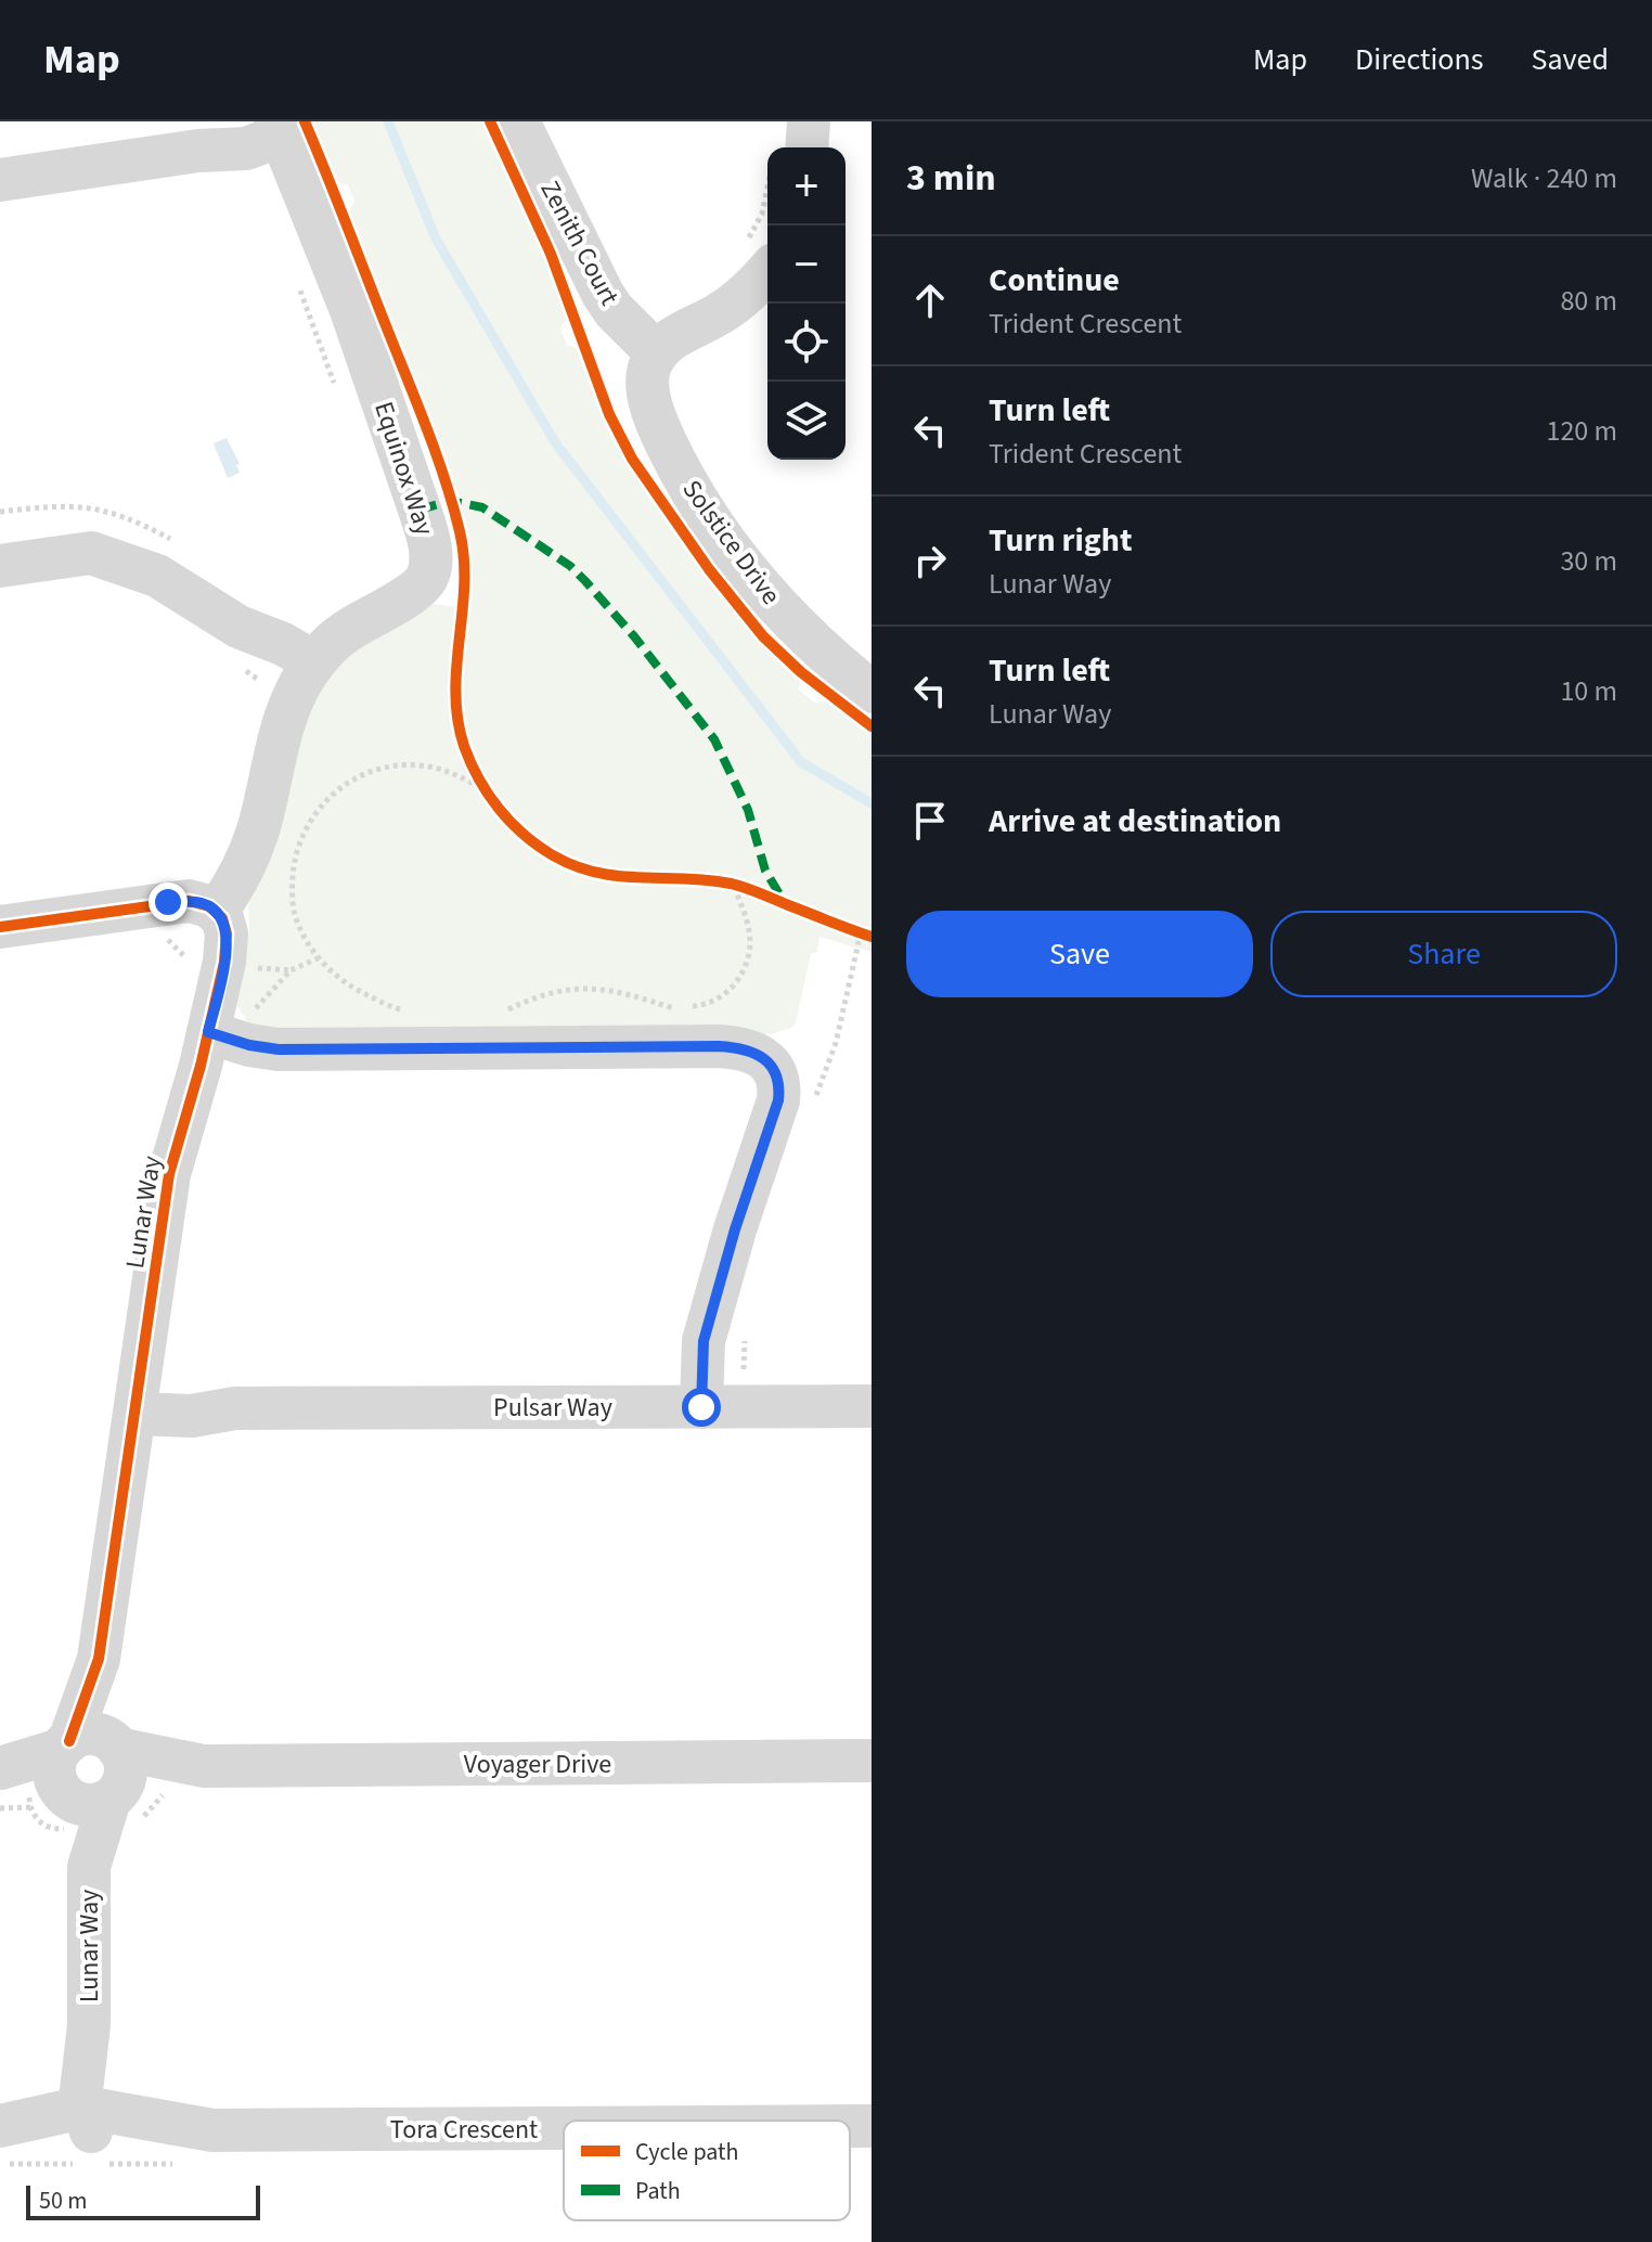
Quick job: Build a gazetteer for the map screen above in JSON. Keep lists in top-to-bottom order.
{
  "streets": {
    "street": [
      "Zenith Court",
      "Equinox Way",
      "Solstice Drive",
      "Lunar Way",
      "Pulsar Way",
      "Voyager Drive",
      "Tora Crescent"
    ]
  },
  "crossings": [
    ["Zenith Court", "Solstice Drive"],
    ["Equinox Way", "Lunar Way"],
    ["Lunar Way", "Pulsar Way"],
    ["Lunar Way", "Voyager Drive"],
    ["Lunar Way", "Tora Crescent"]
  ],
  "legend": ["Cycle path", "Path"],
  "scale_bar": "50 m",
  "page": {
    "header": "Map",
    "nav": ["Map", "Directions", "Saved"],
    "heading": ["3 min", "Walk · 240 m"],
    "map_buttons": ["+", "−"],
    "list": [
      ["Continue", "Trident Crescent", "80 m"],
      ["Turn left", "Trident Crescent", "120 m"],
      ["Turn right", "Lunar Way", "30 m"],
      ["Turn left", "Lunar Way", "10 m"],
      "Arrive at destination"
    ],
    "buttons": ["Save", "Share"],
    "scale": "50 m"
  }
}
